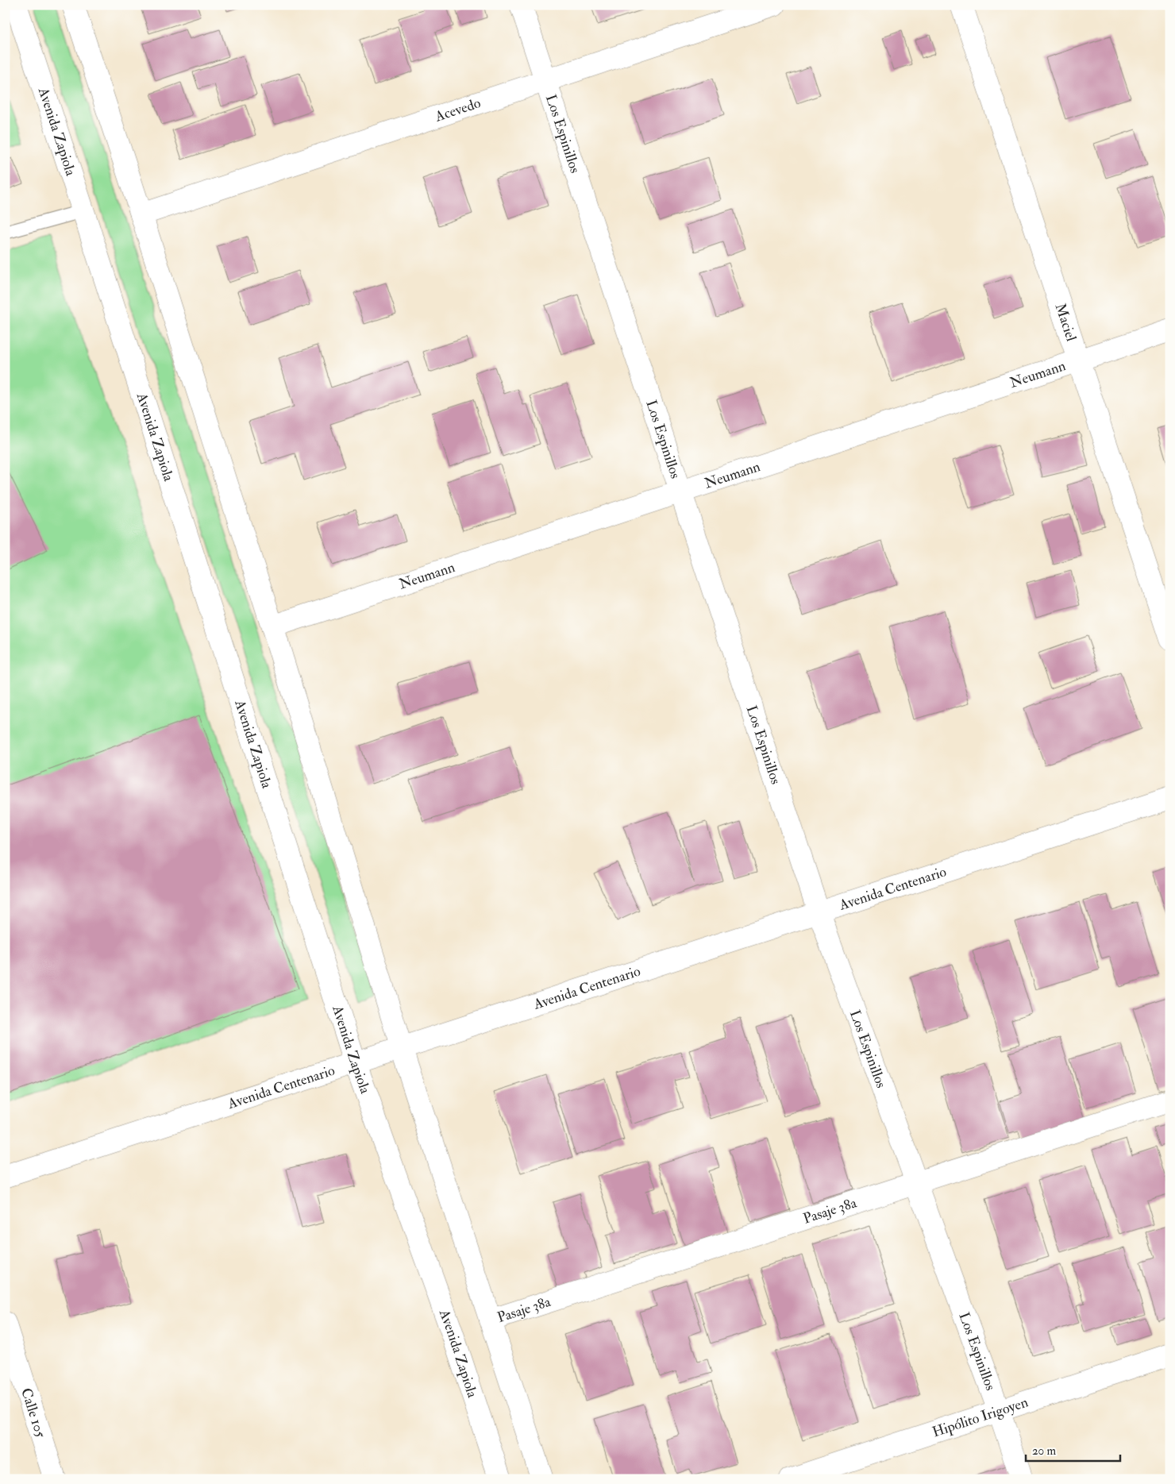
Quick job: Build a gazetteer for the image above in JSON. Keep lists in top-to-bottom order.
{
  "streets": {
    "street": [
      "Acevedo",
      "Avenida Zapiola",
      "Los Espinillos",
      "Maciel",
      "Neumann",
      "Avenida Centenario",
      "Pasaje 38a",
      "Calle 105",
      "Hipólito Irigoyen"
    ]
  },
  "crossings": [
    ["Acevedo", "Los Espinillos"],
    ["Avenida Zapiola", "Avenida Centenario"],
    ["Los Espinillos", "Neumann"],
    ["Los Espinillos", "Avenida Centenario"],
    ["Los Espinillos", "Pasaje 38a"],
    ["Los Espinillos", "Hipólito Irigoyen"],
    ["Maciel", "Neumann"]
  ],
  "scale_bar": "20 m"
}
